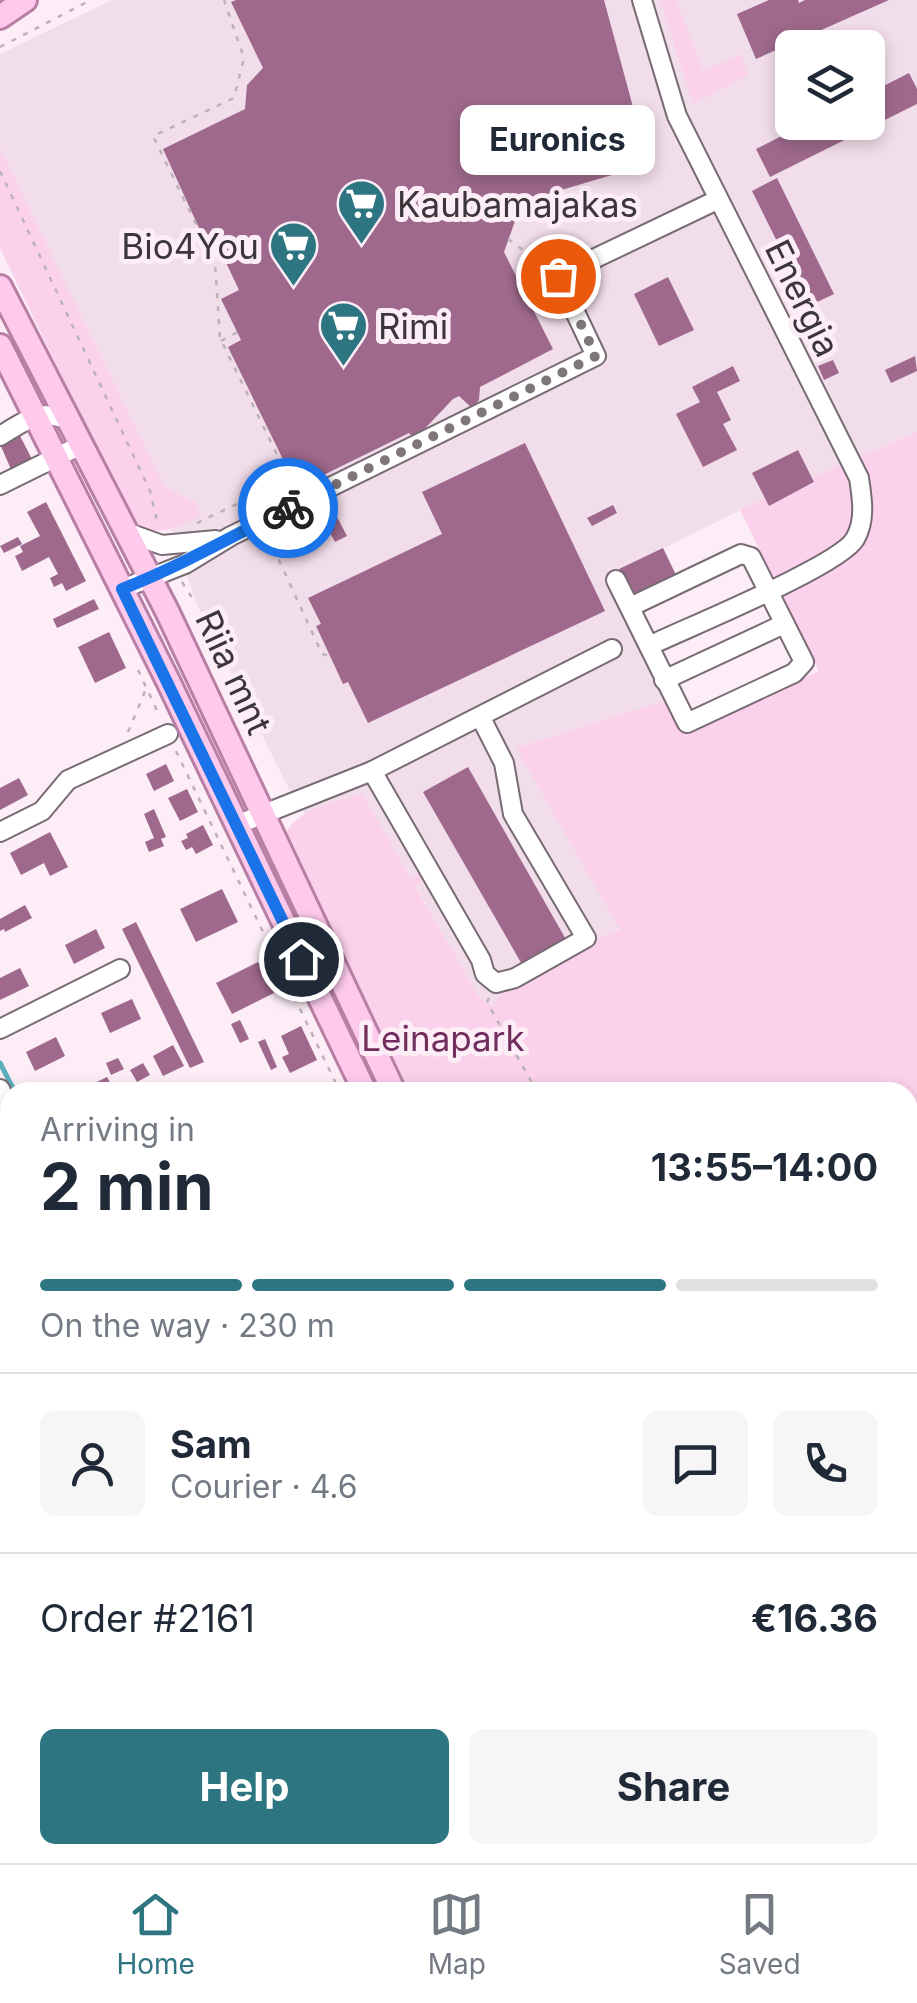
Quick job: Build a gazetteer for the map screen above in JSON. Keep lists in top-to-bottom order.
{
  "streets": {
    "main road": ["Riia mnt"],
    "street": ["Energia"]
  },
  "parks": ["Leinapark"],
  "places": {
    "supermarket": ["Kaubamajakas", "Bio4You", "Rimi"],
    "other": ["Euronics"]
  },
  "page": {
    "bubble": "Euronics",
    "heading": ["2 min", "Arriving in", "13:55–14:00"],
    "panel": [
      "Sam",
      "Courier · 4.6",
      "Order #2161",
      "€16.36"
    ],
    "bar": "On the way · 230 m",
    "buttons": ["Help", "Share"],
    "tabs": ["Home", "Map", "Saved"]
  }
}
